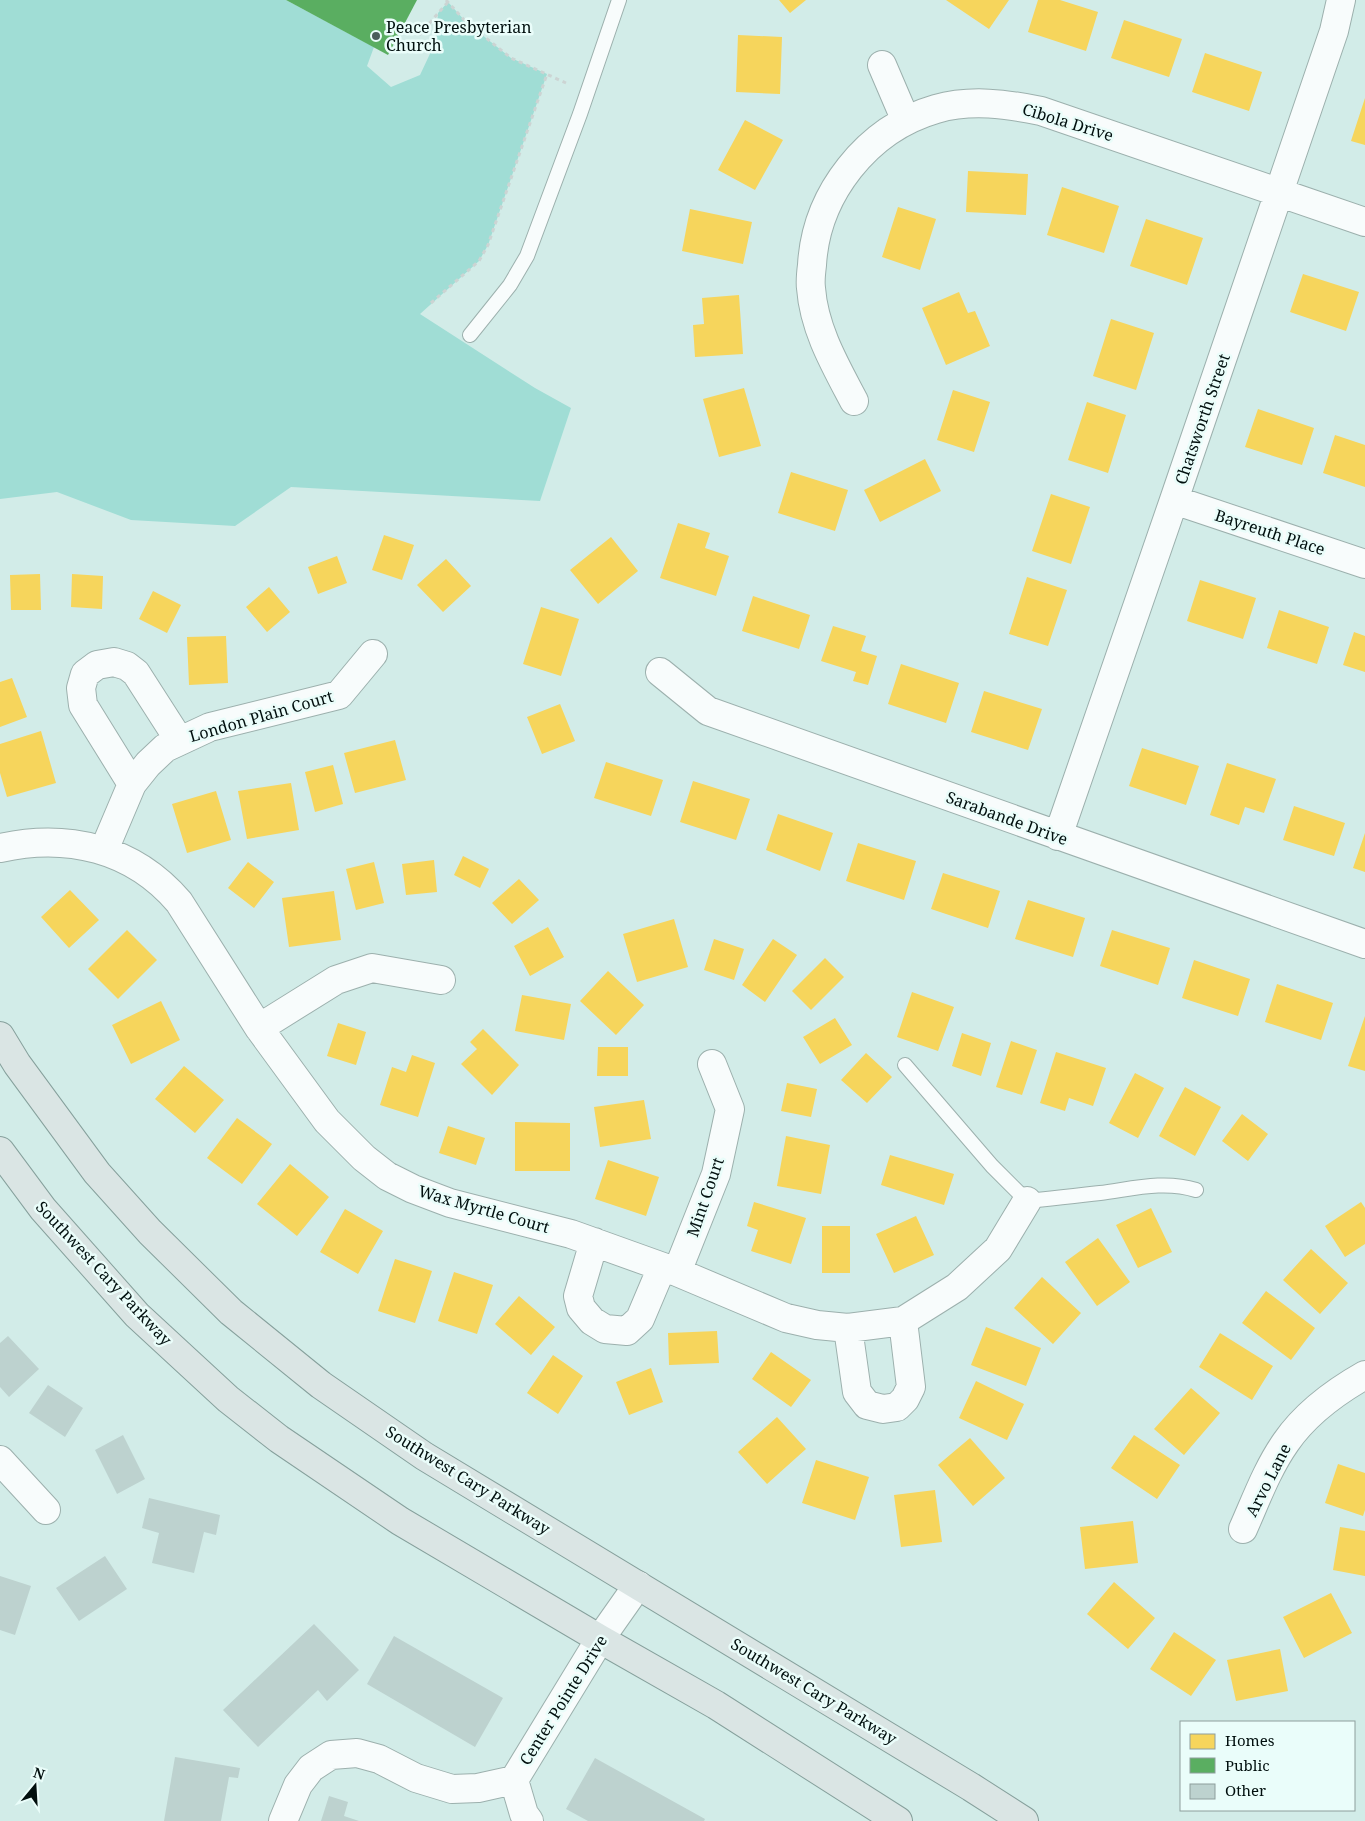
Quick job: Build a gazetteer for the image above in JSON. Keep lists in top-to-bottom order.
{
  "streets": {
    "main road": ["Southwest Cary Parkway"],
    "street": [
      "Cibola Drive",
      "Chatsworth Street",
      "Bayreuth Place",
      "London Plain Court",
      "Sarabande Drive",
      "Mint Court",
      "Wax Myrtle Court",
      "Arvo Lane",
      "Center Pointe Drive"
    ]
  },
  "crossings": [
    ["Cibola Drive", "Chatsworth Street"],
    ["Chatsworth Street", "Bayreuth Place"],
    ["Chatsworth Street", "Sarabande Drive"],
    ["London Plain Court", "Wax Myrtle Court"],
    ["Mint Court", "Wax Myrtle Court"],
    ["Southwest Cary Parkway", "Center Pointe Drive"]
  ],
  "places": ["Peace Presbyterian Church"],
  "legend": ["Homes", "Public", "Other"],
  "north": "top"
}
